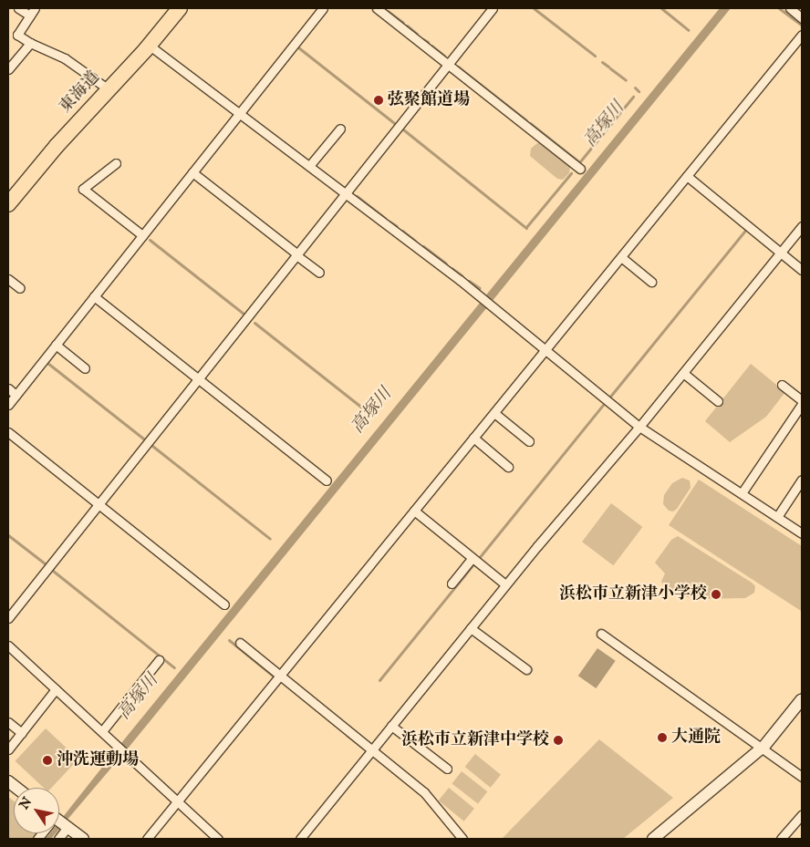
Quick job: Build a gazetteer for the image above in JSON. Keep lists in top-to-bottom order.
{
  "streets": {
    "highway": ["東海道"]
  },
  "water": ["高塚川"],
  "places": [
    "弦聚館道場",
    "浜松市立新津小学校",
    "大通院",
    "浜松市立新津中学校",
    "沖洗運動場"
  ],
  "north": "top left"
}
